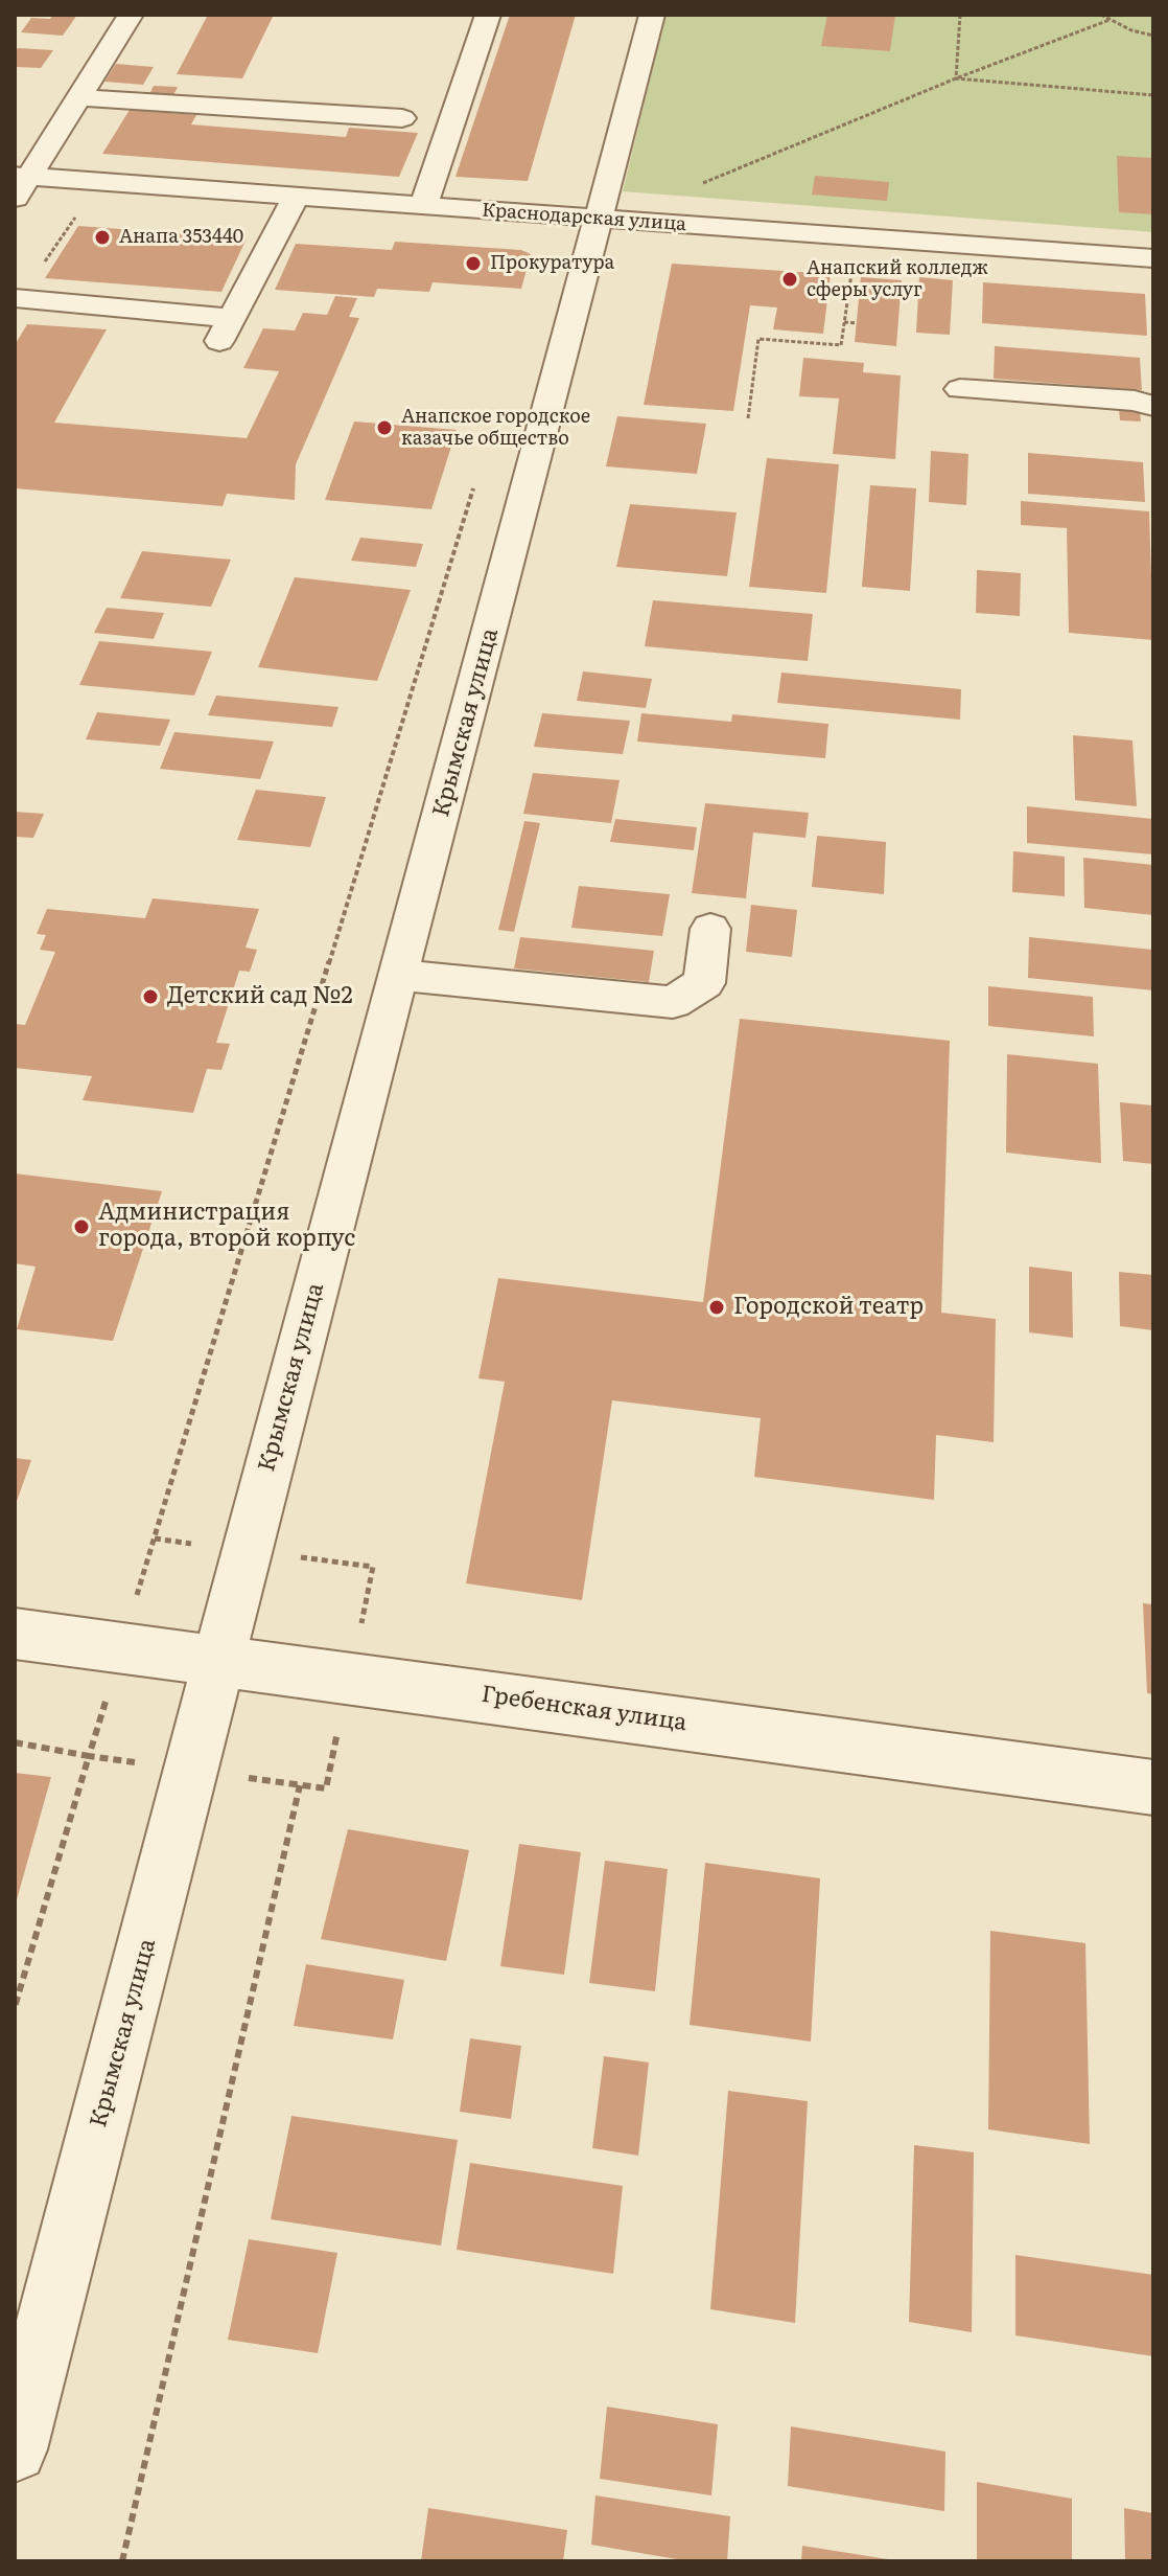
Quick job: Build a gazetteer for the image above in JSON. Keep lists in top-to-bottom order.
{
  "streets": {
    "street": ["Краснодарская улица", "Крымская улица", "Гребенская улица"]
  },
  "crossings": [
    ["Краснодарская улица", "Крымская улица"],
    ["Крымская улица", "Гребенская улица"]
  ],
  "places": [
    "Анапа 353440",
    "Прокуратура",
    "Анапский колледж сферы услуг",
    "Анапское городское казачье общество",
    "Детский сад №2",
    "Администрация города, второй корпус",
    "Городской театр"
  ]
}
